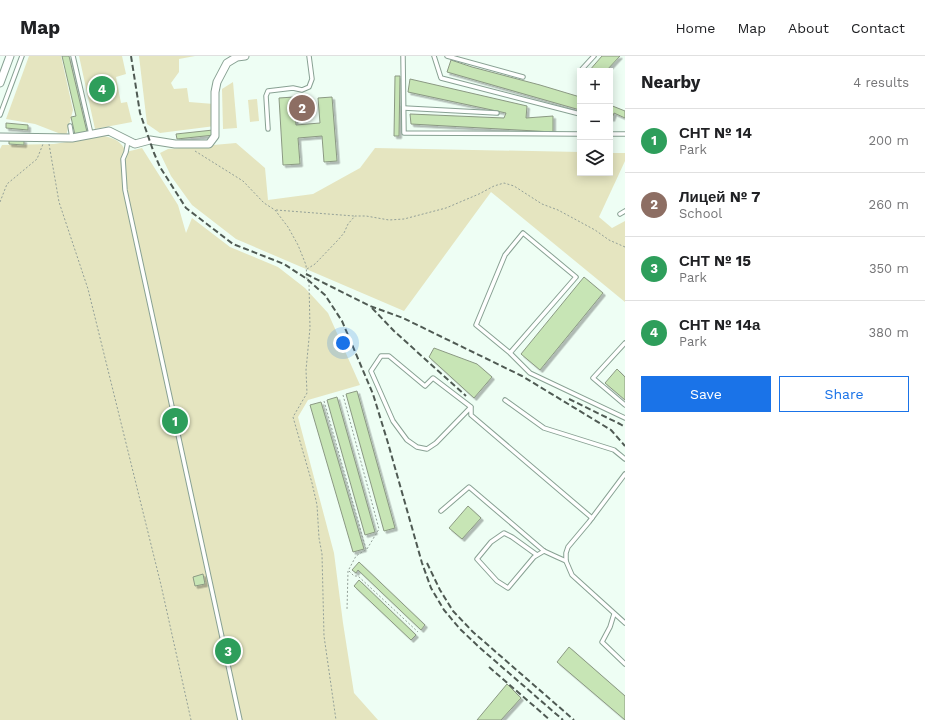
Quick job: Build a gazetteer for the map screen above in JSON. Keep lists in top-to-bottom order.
{
  "page": {
    "header": "Map",
    "nav": [
      "Home",
      "Map",
      "About",
      "Contact"
    ],
    "heading": ["Nearby", "4 results"],
    "map_buttons": ["+", "−"],
    "pins": [
      "4",
      "2",
      "1",
      "3"
    ],
    "list": [
      {
        "mark": "1",
        "name": "СНТ № 14",
        "note": "Park",
        "value": "200 m"
      },
      {
        "mark": "2",
        "name": "Лицей № 7",
        "note": "School",
        "value": "260 m"
      },
      {
        "mark": "3",
        "name": "СНТ № 15",
        "note": "Park",
        "value": "350 m"
      },
      {
        "mark": "4",
        "name": "СНТ № 14а",
        "note": "Park",
        "value": "380 m"
      }
    ],
    "buttons": ["Save", "Share"]
  }
}
